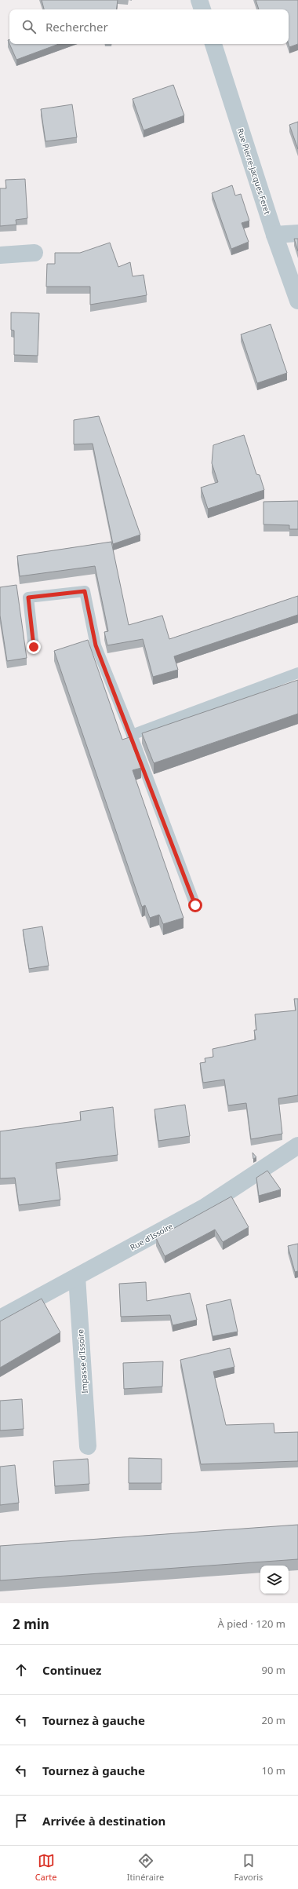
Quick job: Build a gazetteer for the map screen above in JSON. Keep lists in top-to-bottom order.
{
  "streets": {
    "street": ["Rue Pierre-Jacques Feret", "Rue d'Issoire", "Impasse d'Issoire"]
  },
  "crossings": [
    ["Rue d'Issoire", "Impasse d'Issoire"]
  ],
  "page": {
    "search": "Rechercher",
    "heading": ["2 min", "À pied · 120 m"],
    "list": [
      ["Continuez", "90 m"],
      ["Tournez à gauche", "20 m"],
      ["Tournez à gauche", "10 m"],
      "Arrivée à destination"
    ],
    "nav": ["Carte", "Itinéraire", "Favoris"]
  }
}
